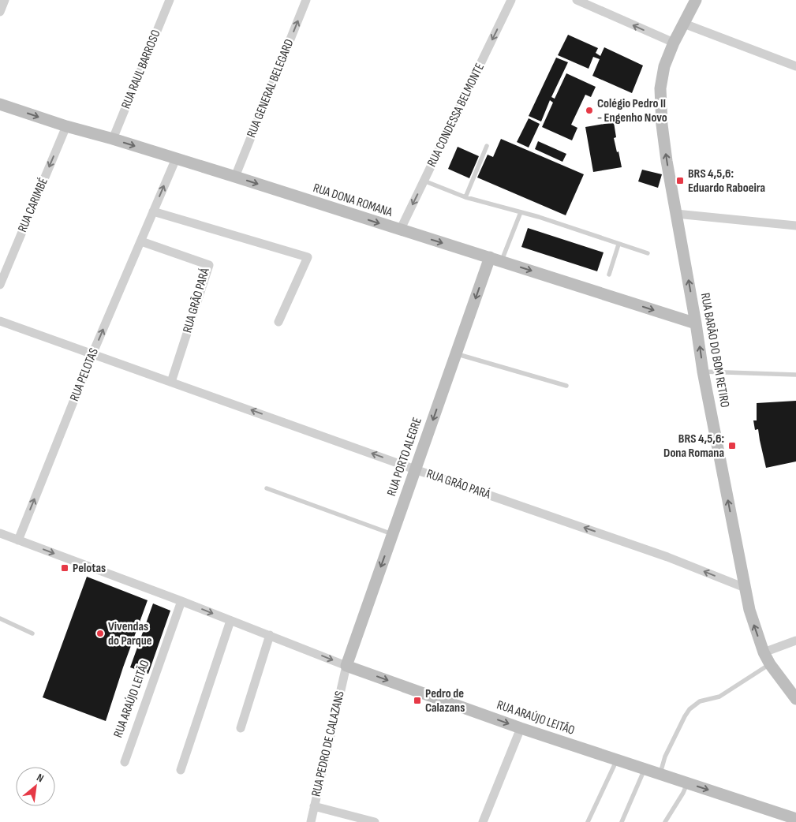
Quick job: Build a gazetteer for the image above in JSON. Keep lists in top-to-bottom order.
{
  "streets": {
    "street": [
      "RUA RAUL BARROSO",
      "RUA GENERAL BELEGARD",
      "RUA CONDESSA BELMONTE",
      "RUA DONA ROMANA",
      "RUA CARIMBÉ",
      "RUA GRÃO PARÁ",
      "RUA BARÃO DO BOM RETIRO",
      "RUA PELOTAS",
      "RUA PORTO ALEGRE",
      "RUA ARAÚJO LEITÃO",
      "RUA PEDRO DE CALAZANS"
    ]
  },
  "crossings": [
    ["RUA RAUL BARROSO", "RUA DONA ROMANA"],
    ["RUA GENERAL BELEGARD", "RUA DONA ROMANA"],
    ["RUA CONDESSA BELMONTE", "RUA DONA ROMANA"],
    ["RUA DONA ROMANA", "RUA CARIMBÉ"],
    ["RUA DONA ROMANA", "RUA BARÃO DO BOM RETIRO"],
    ["RUA DONA ROMANA", "RUA PELOTAS"],
    ["RUA DONA ROMANA", "RUA PORTO ALEGRE"],
    ["RUA GRÃO PARÁ", "RUA BARÃO DO BOM RETIRO"],
    ["RUA GRÃO PARÁ", "RUA PELOTAS"],
    ["RUA GRÃO PARÁ", "RUA PORTO ALEGRE"],
    ["RUA PELOTAS", "RUA ARAÚJO LEITÃO"],
    ["RUA PORTO ALEGRE", "RUA ARAÚJO LEITÃO"],
    ["RUA PORTO ALEGRE", "RUA PEDRO DE CALAZANS"],
    ["RUA ARAÚJO LEITÃO", "RUA PEDRO DE CALAZANS"]
  ],
  "one_way": [
    "RUA GENERAL BELEGARD",
    "RUA CONDESSA BELMONTE",
    "RUA DONA ROMANA",
    "RUA CARIMBÉ",
    "RUA GRÃO PARÁ",
    "RUA BARÃO DO BOM RETIRO",
    "RUA PELOTAS",
    "RUA PORTO ALEGRE",
    "RUA ARAÚJO LEITÃO"
  ],
  "places": {
    "other": ["Colégio Pedro II - Engenho Novo", "Vivendas do Parque"],
    "transit": [
      "BRS 4,5,6: Eduardo Raboeira",
      "BRS 4,5,6: Dona Romana",
      "Pelotas",
      "Pedro de Calazans"
    ]
  },
  "north": "top right"
}
